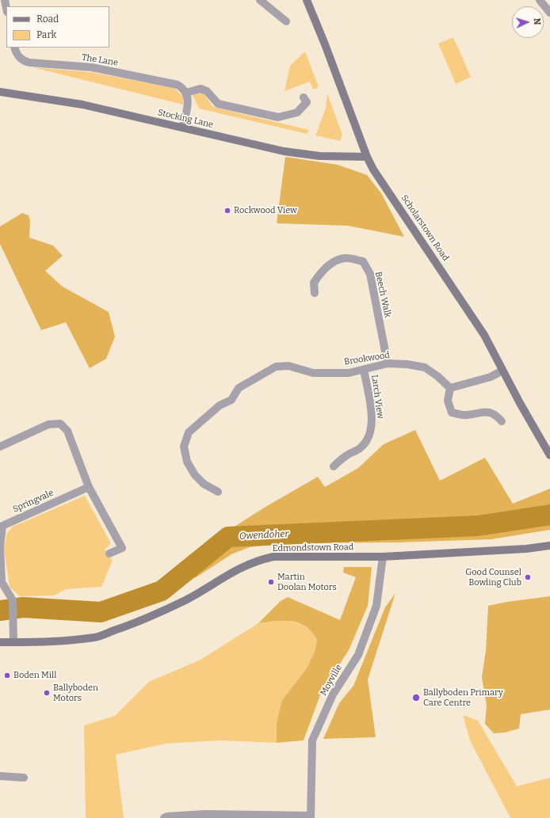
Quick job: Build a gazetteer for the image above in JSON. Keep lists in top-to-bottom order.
{
  "streets": {
    "main road": ["Stocking Lane", "Scholarstown Road", "Edmondstown Road"],
    "street": [
      "The Lane",
      "Beech Walk",
      "Brookwood",
      "Larch View",
      "Springvale",
      "Moyville"
    ]
  },
  "crossings": [
    ["Stocking Lane", "Scholarstown Road"],
    ["Beech Walk", "Brookwood"],
    ["Brookwood", "Larch View"],
    ["Springvale", "Edmondstown Road"],
    ["Edmondstown Road", "Moyville"]
  ],
  "water": ["Owendoher"],
  "places": [
    "Rockwood View",
    "Good Counsel Bowling Club",
    "Martin Doolan Motors",
    "Boden Mill",
    "Ballyboden Motors",
    "Ballyboden Primary Care Centre"
  ],
  "legend": ["Road", "Park"],
  "north": "right"
}
